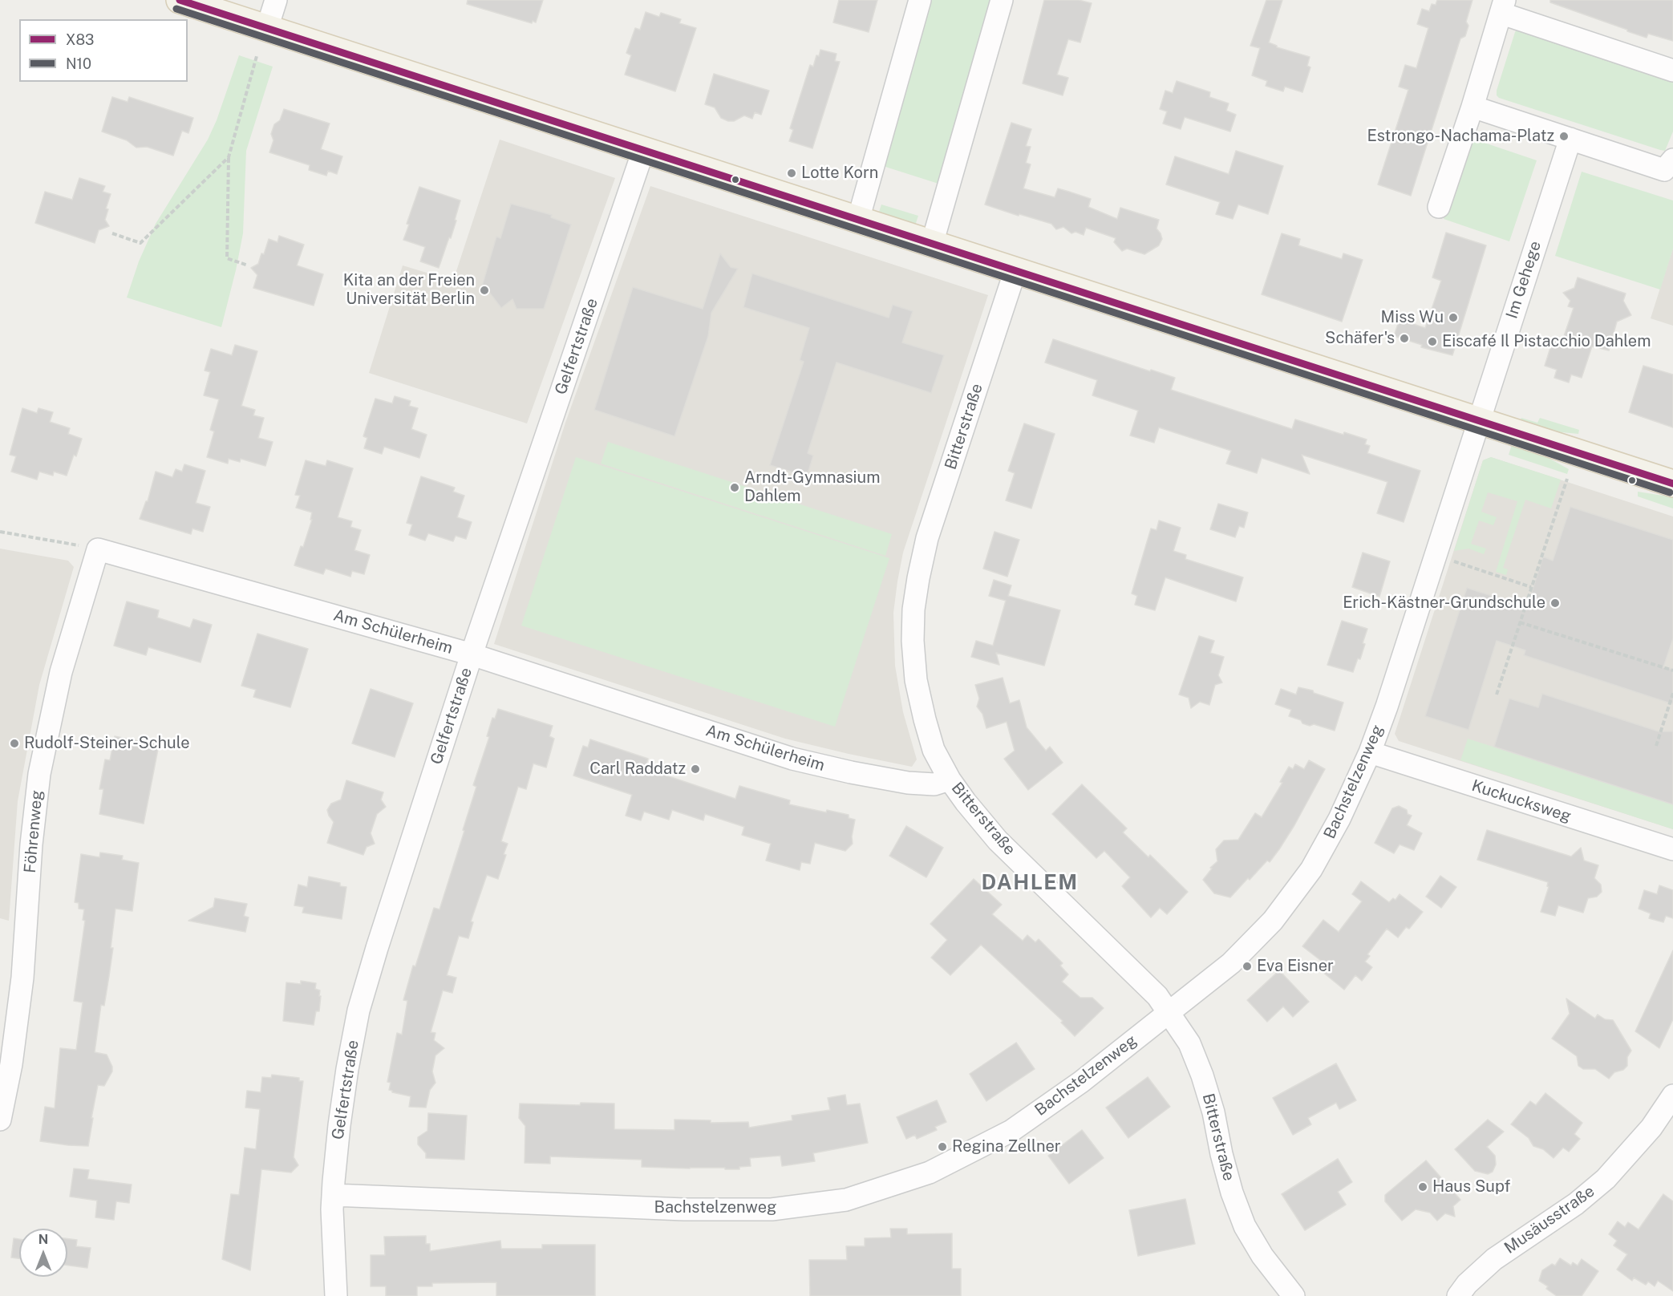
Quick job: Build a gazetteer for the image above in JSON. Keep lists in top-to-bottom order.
{
  "streets": {
    "street": [
      "Im Gehege",
      "Gelfertstraße",
      "Bitterstraße",
      "Am Schülerheim",
      "Bachstelzenweg",
      "Kuckucksweg",
      "Föhrenweg",
      "Musäusstraße"
    ]
  },
  "crossings": [
    ["Im Gehege", "Bachstelzenweg"],
    ["Gelfertstraße", "Am Schülerheim"],
    ["Gelfertstraße", "Bachstelzenweg"],
    ["Bitterstraße", "Am Schülerheim"],
    ["Bitterstraße", "Bachstelzenweg"],
    ["Am Schülerheim", "Föhrenweg"],
    ["Bachstelzenweg", "Kuckucksweg"]
  ],
  "districts": ["DAHLEM"],
  "places": [
    "Estrongo-Nachama-Platz",
    "Lotte Korn",
    "Kita an der Freien Universität Berlin",
    "Miss Wu",
    "Schäfer's",
    "Eiscafé Il Pistacchio Dahlem",
    "Arndt-Gymnasium Dahlem",
    "Erich-Kästner-Grundschule",
    "Rudolf-Steiner-Schule",
    "Carl Raddatz",
    "Eva Eisner",
    "Regina Zellner",
    "Haus Supf"
  ],
  "lines": ["transit line X83", "transit line N10"],
  "legend": ["X83", "N10"],
  "north": "top"
}
